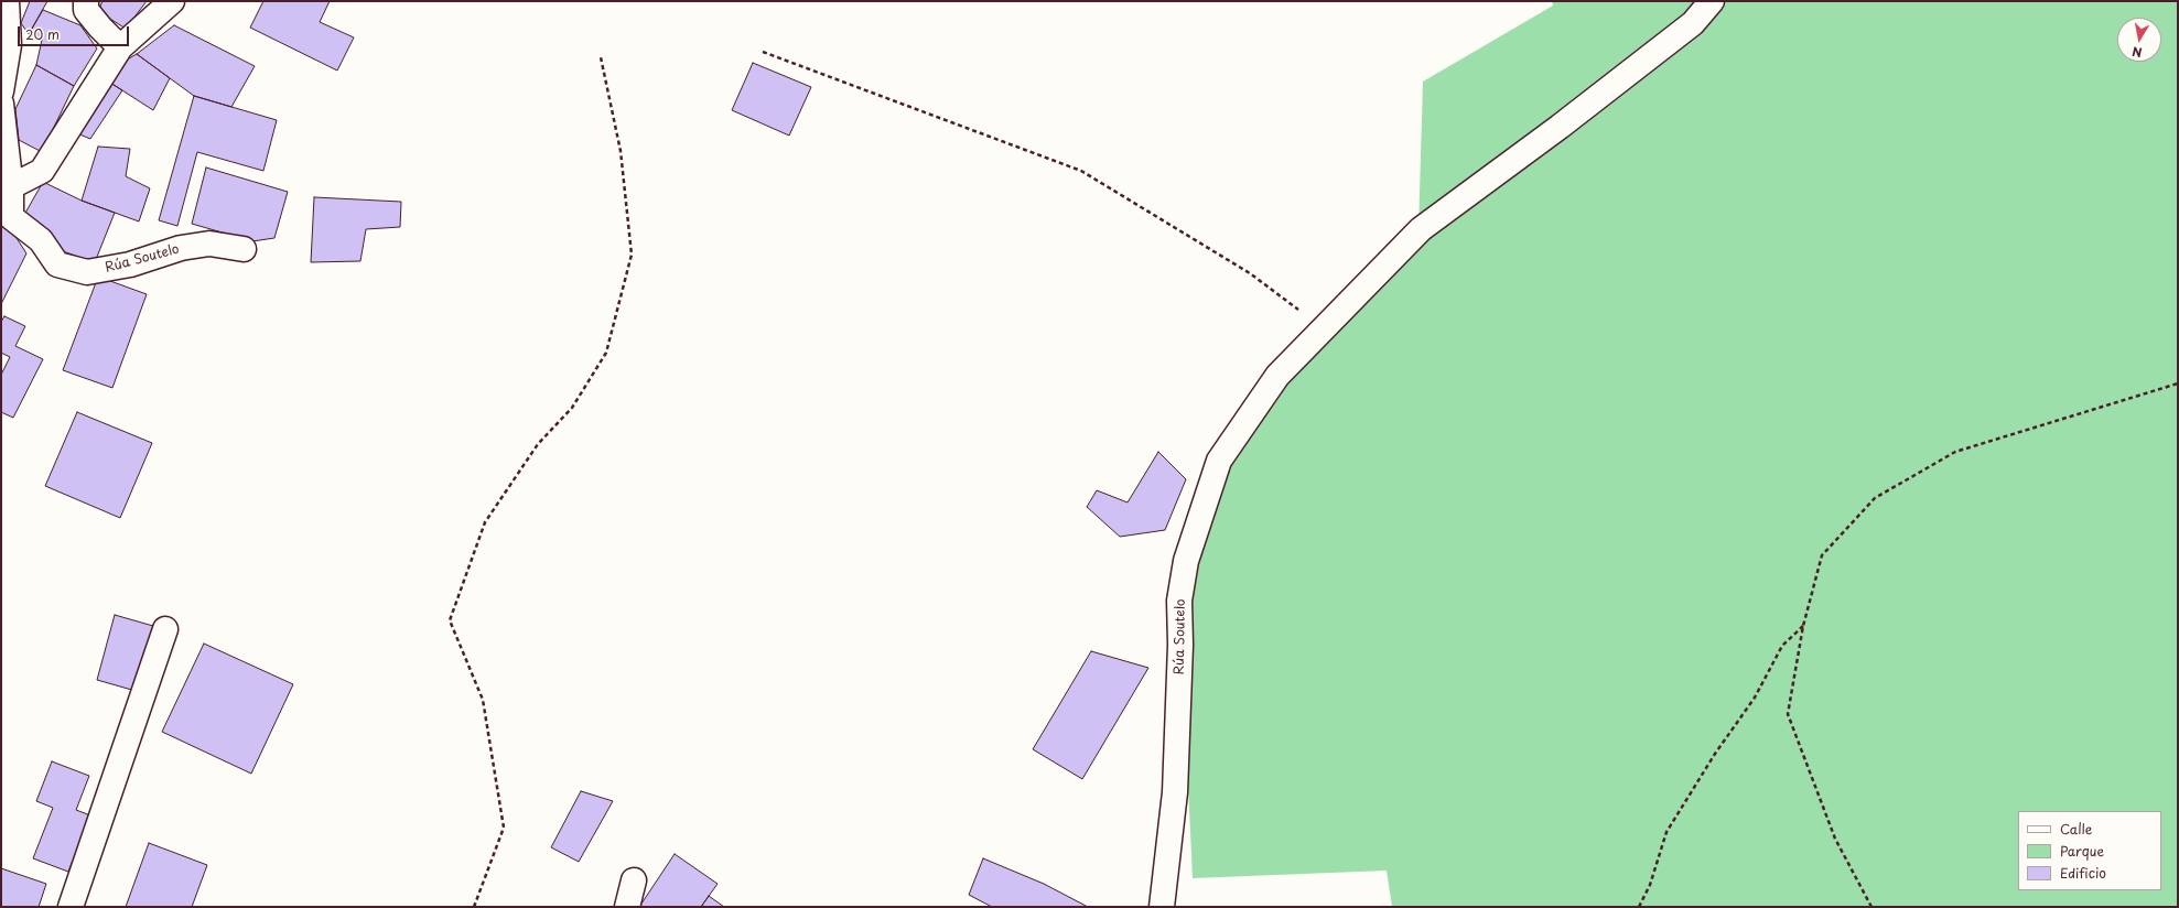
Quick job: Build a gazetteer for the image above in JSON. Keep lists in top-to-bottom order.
{
  "streets": {
    "street": ["Rúa Soutelo"]
  },
  "legend": ["Calle", "Parque", "Edificio"],
  "scale_bar": "20 m",
  "north": "bottom"
}
